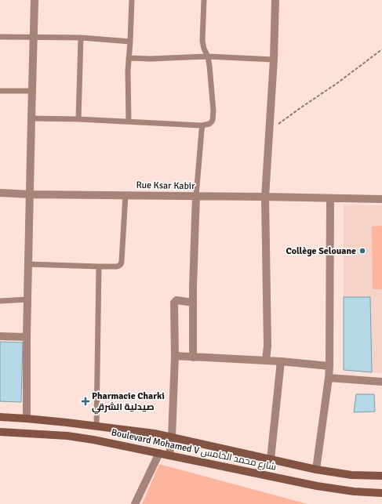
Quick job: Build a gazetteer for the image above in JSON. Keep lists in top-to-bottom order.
{
  "streets": {
    "street": ["Rue Ksar Kabir", "Boulevard Mohamed V شارع محمد الخامس"]
  },
  "places": {
    "other": ["Collège Selouane"],
    "health": ["Pharmacie Charki صيدلية الشرقي"]
  }
}
